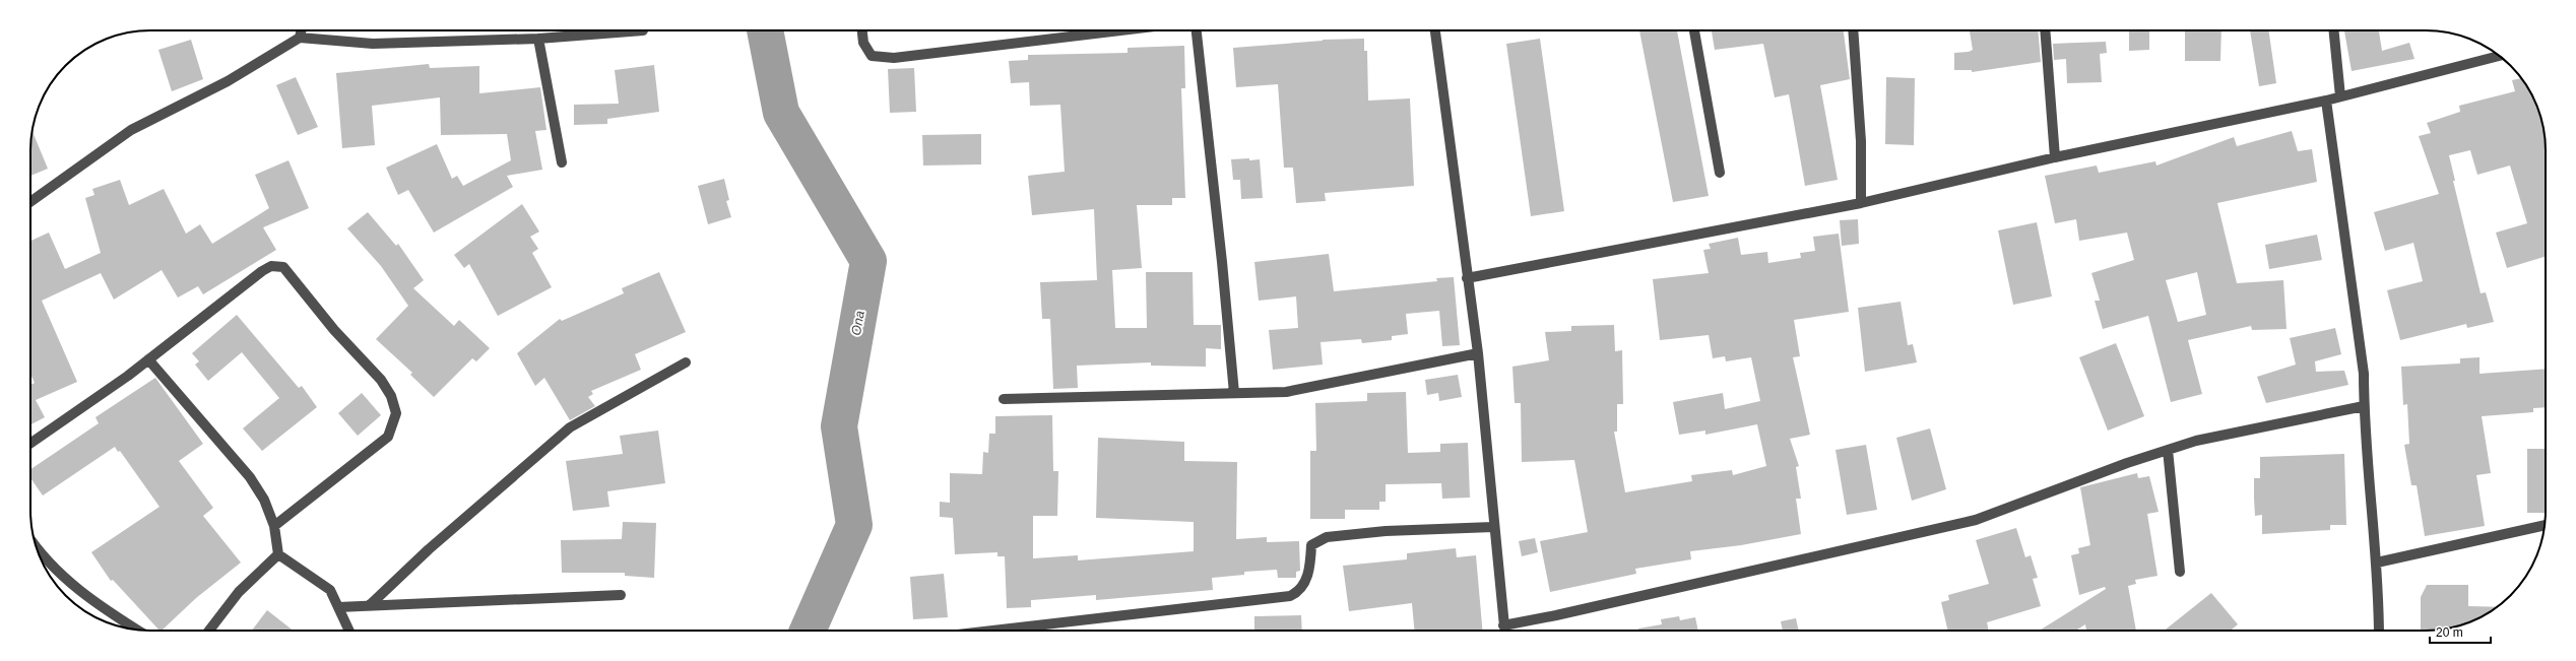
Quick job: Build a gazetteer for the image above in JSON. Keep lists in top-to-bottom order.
{
  "water": ["Ona"],
  "scale_bar": "20 m"
}
